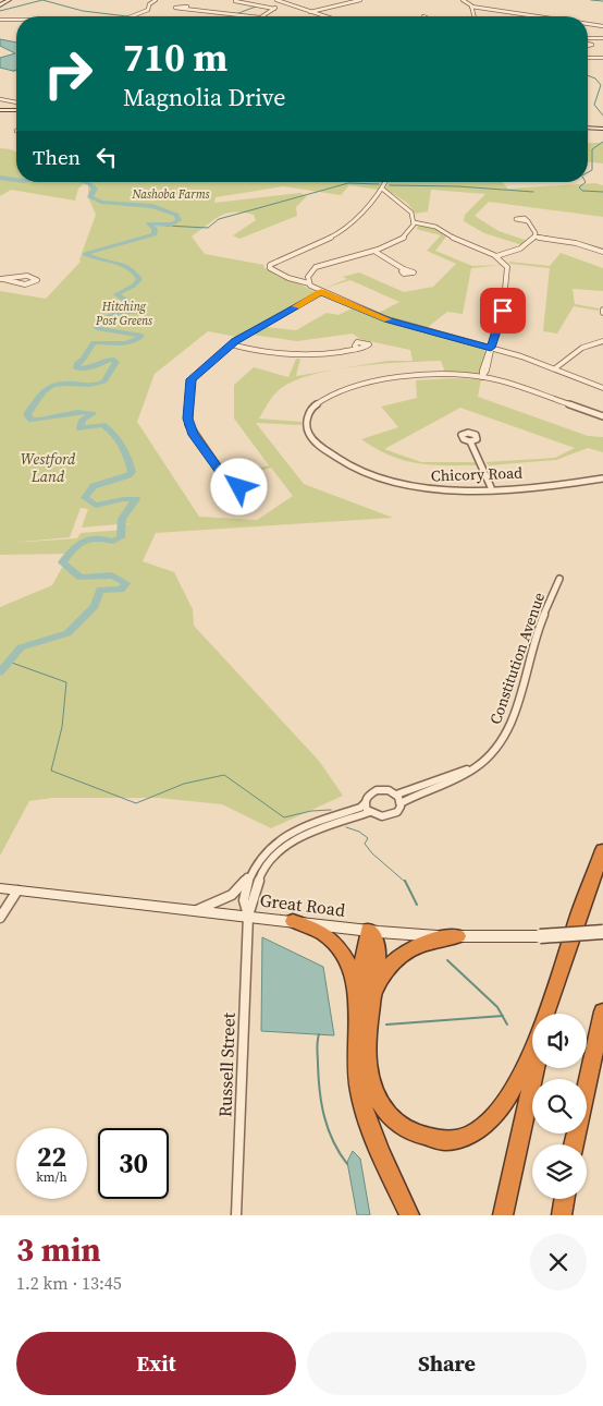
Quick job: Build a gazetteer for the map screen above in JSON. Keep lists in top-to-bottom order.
{
  "streets": {
    "main road": ["Great Road"],
    "street": ["Chicory Road", "Constitution Avenue", "Russell Street"]
  },
  "crossings": [
    ["Constitution Avenue", "Great Road"],
    ["Constitution Avenue", "Russell Street"],
    ["Great Road", "Russell Street"]
  ],
  "parks": ["Nashoba Farms", "Hitching Post Greens", "Westford Land"],
  "page": {
    "turn": ["710 m", "Magnolia Drive"],
    "then": "Then",
    "speed": "22 km/h",
    "limit": "30",
    "heading": ["3 min", "1.2 km · 13:45"],
    "buttons": ["Exit", "Share"]
  }
}
